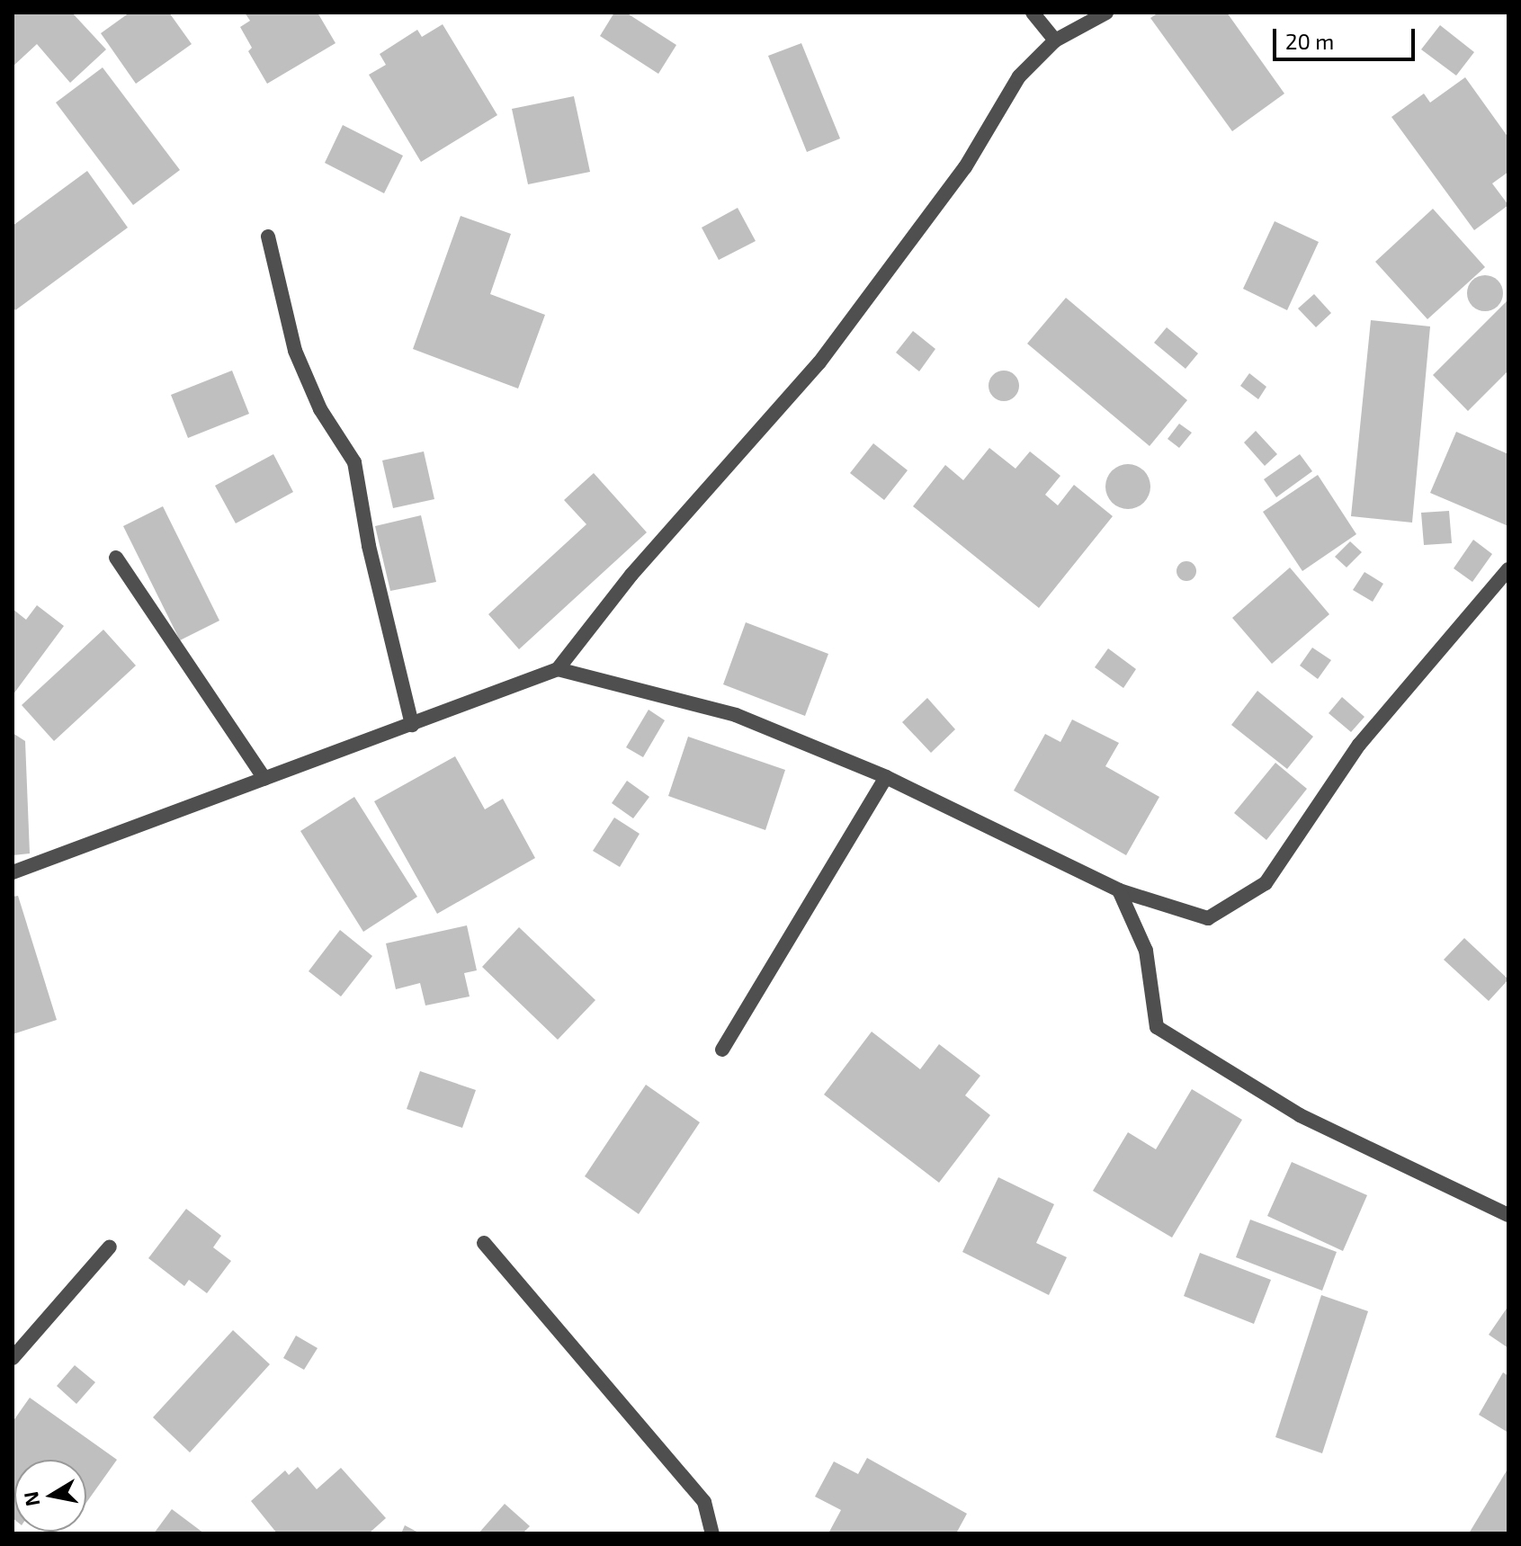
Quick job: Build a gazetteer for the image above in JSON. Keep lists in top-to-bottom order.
{
  "scale_bar": "20 m",
  "north": "left"
}
